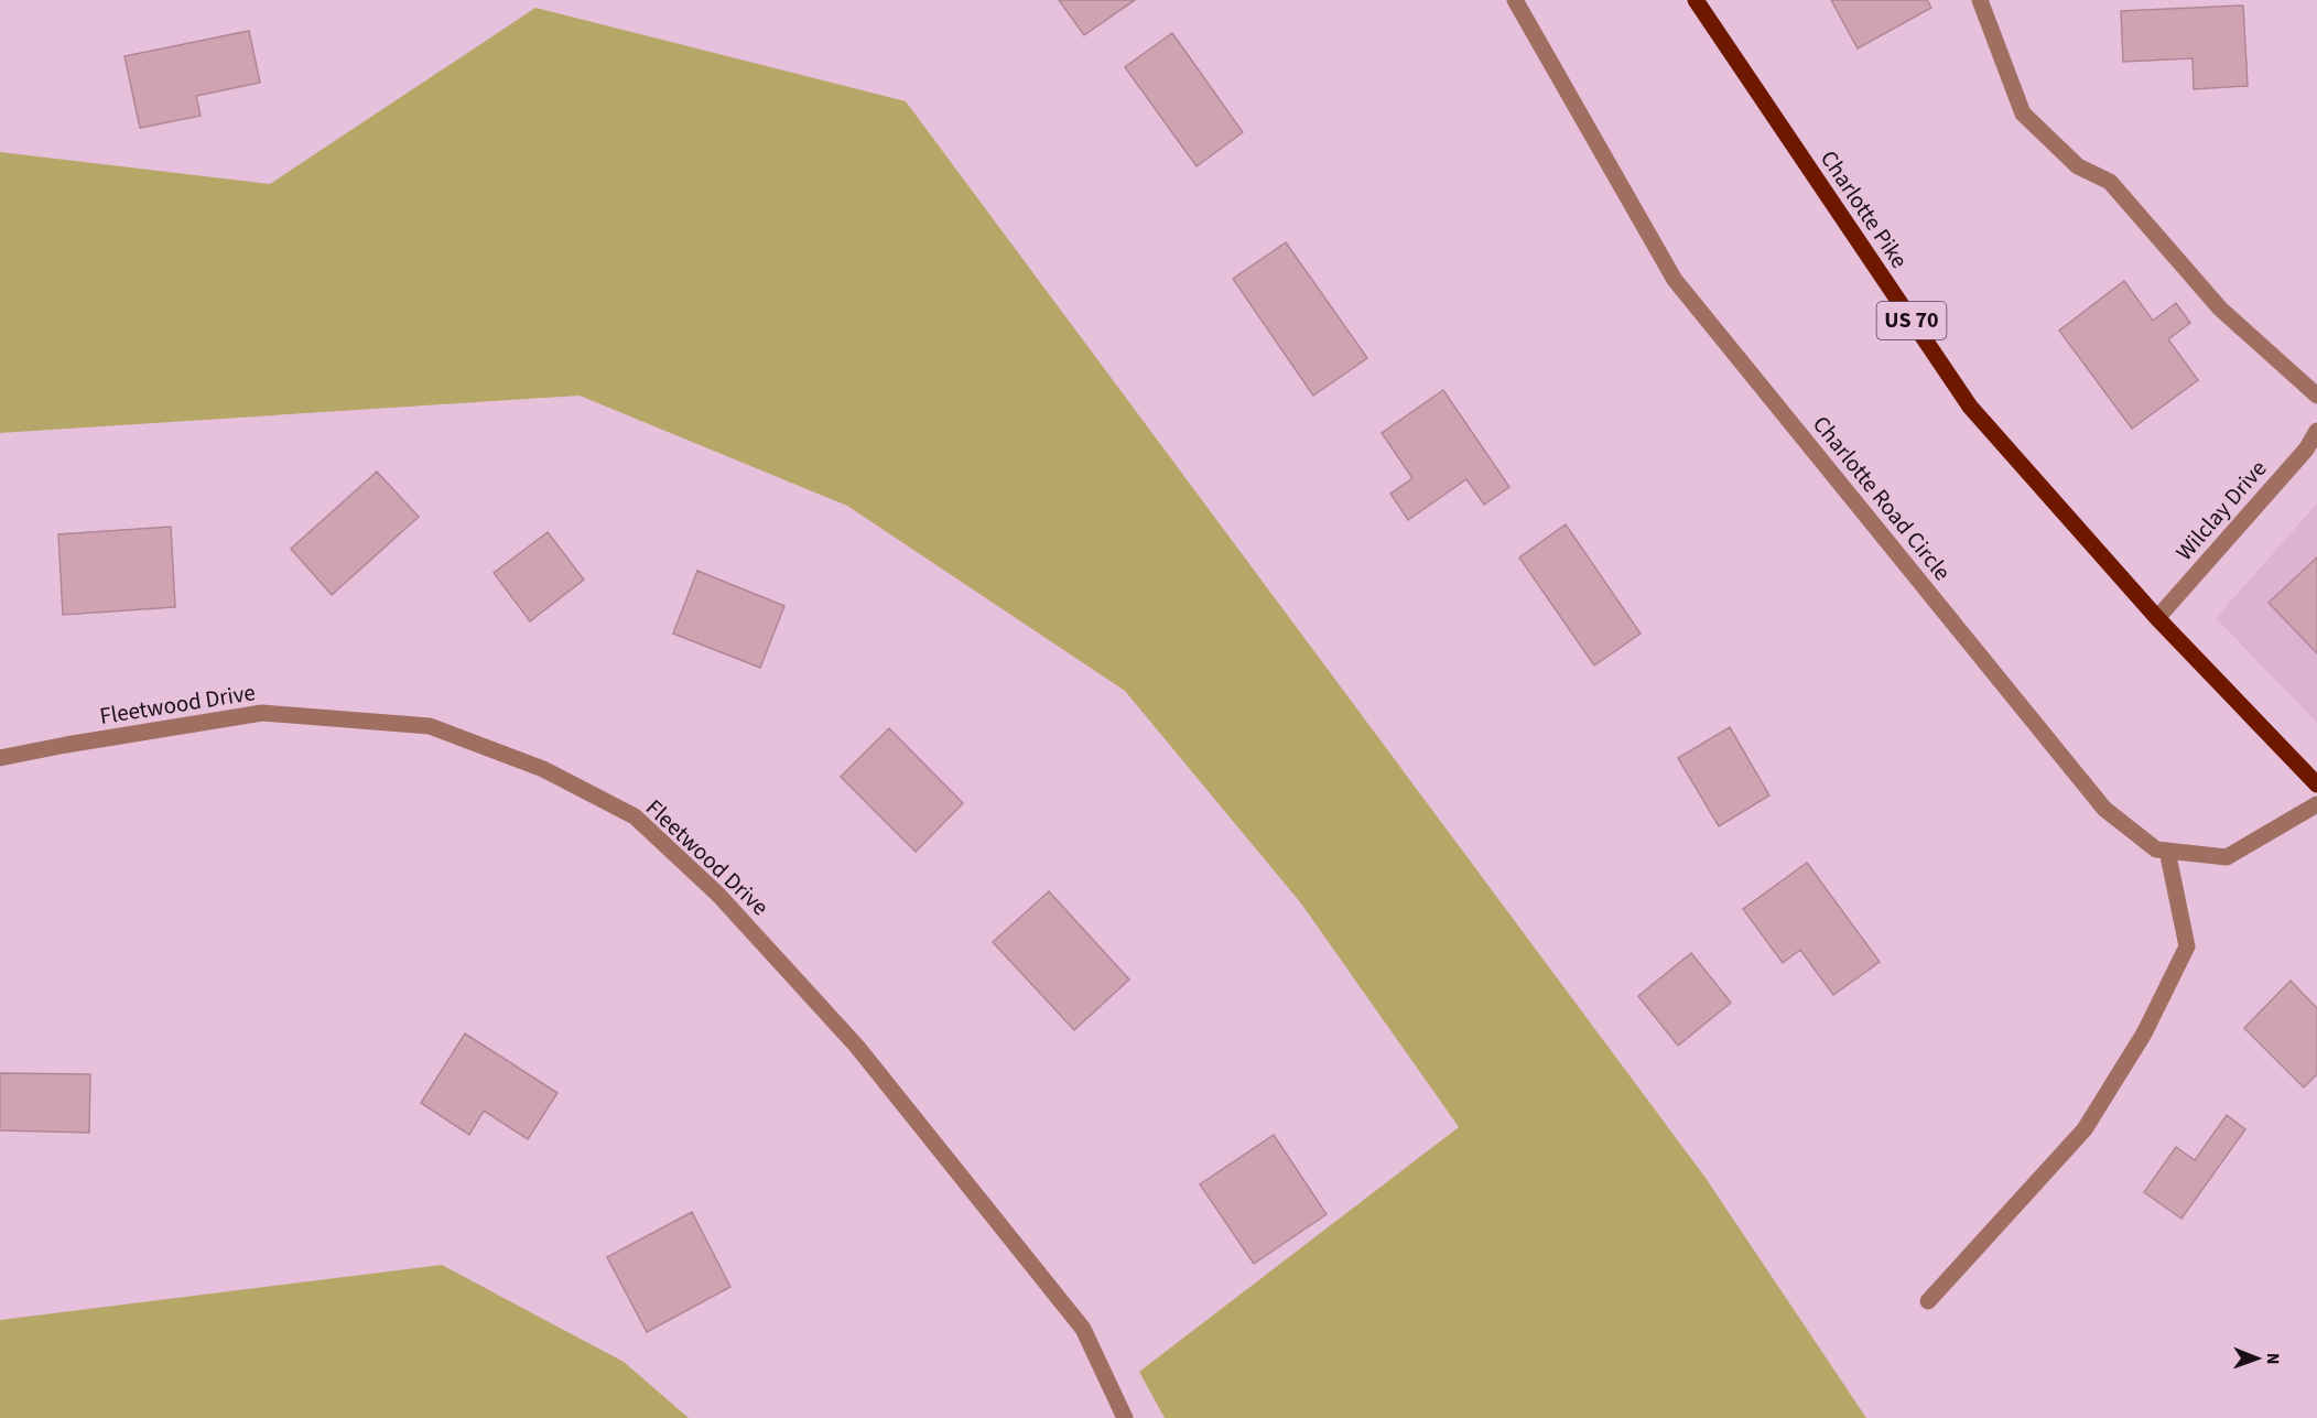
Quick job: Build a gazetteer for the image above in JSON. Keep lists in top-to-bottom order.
{
  "streets": {
    "main road": ["Charlotte Pike", "US 70"],
    "street": ["Charlotte Road Circle", "Wilclay Drive", "Fleetwood Drive"]
  },
  "crossings": [
    ["Charlotte Pike", "US 70"],
    ["Charlotte Pike", "Wilclay Drive"],
    ["US 70", "Wilclay Drive"]
  ],
  "north": "right"
}
